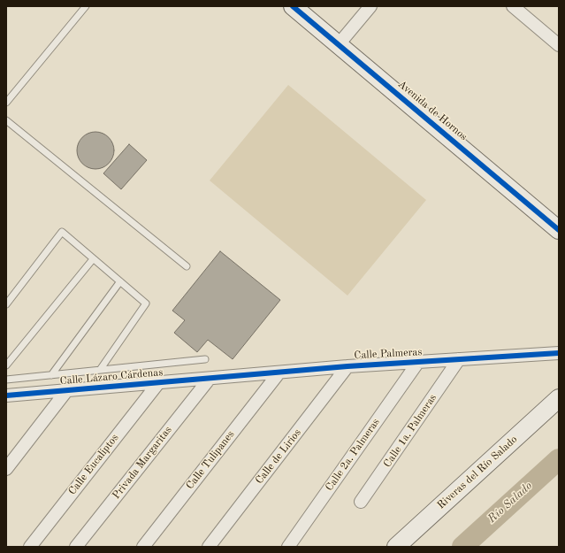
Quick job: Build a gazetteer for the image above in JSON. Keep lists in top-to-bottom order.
{
  "streets": {
    "street": [
      "Avenida de Hornos",
      "Calle Palmeras",
      "Calle Lázaro Cárdenas",
      "Calle 1a. Palmeras",
      "Calle 2a. Palmeras",
      "Calle de Lirios",
      "Calle Tulipanes",
      "Privada Margaritas",
      "Calle Eucaliptos",
      "Riveras del Río Salado"
    ]
  },
  "crossings": [
    ["Calle Palmeras", "Calle Lázaro Cárdenas"],
    ["Calle Palmeras", "Calle 1a. Palmeras"],
    ["Calle Palmeras", "Calle 2a. Palmeras"],
    ["Calle Palmeras", "Calle de Lirios"],
    ["Calle Palmeras", "Calle Tulipanes"],
    ["Calle Palmeras", "Privada Margaritas"],
    ["Calle Lázaro Cárdenas", "Privada Margaritas"],
    ["Calle Lázaro Cárdenas", "Calle Eucaliptos"]
  ],
  "water": ["Río Salado"]
}
